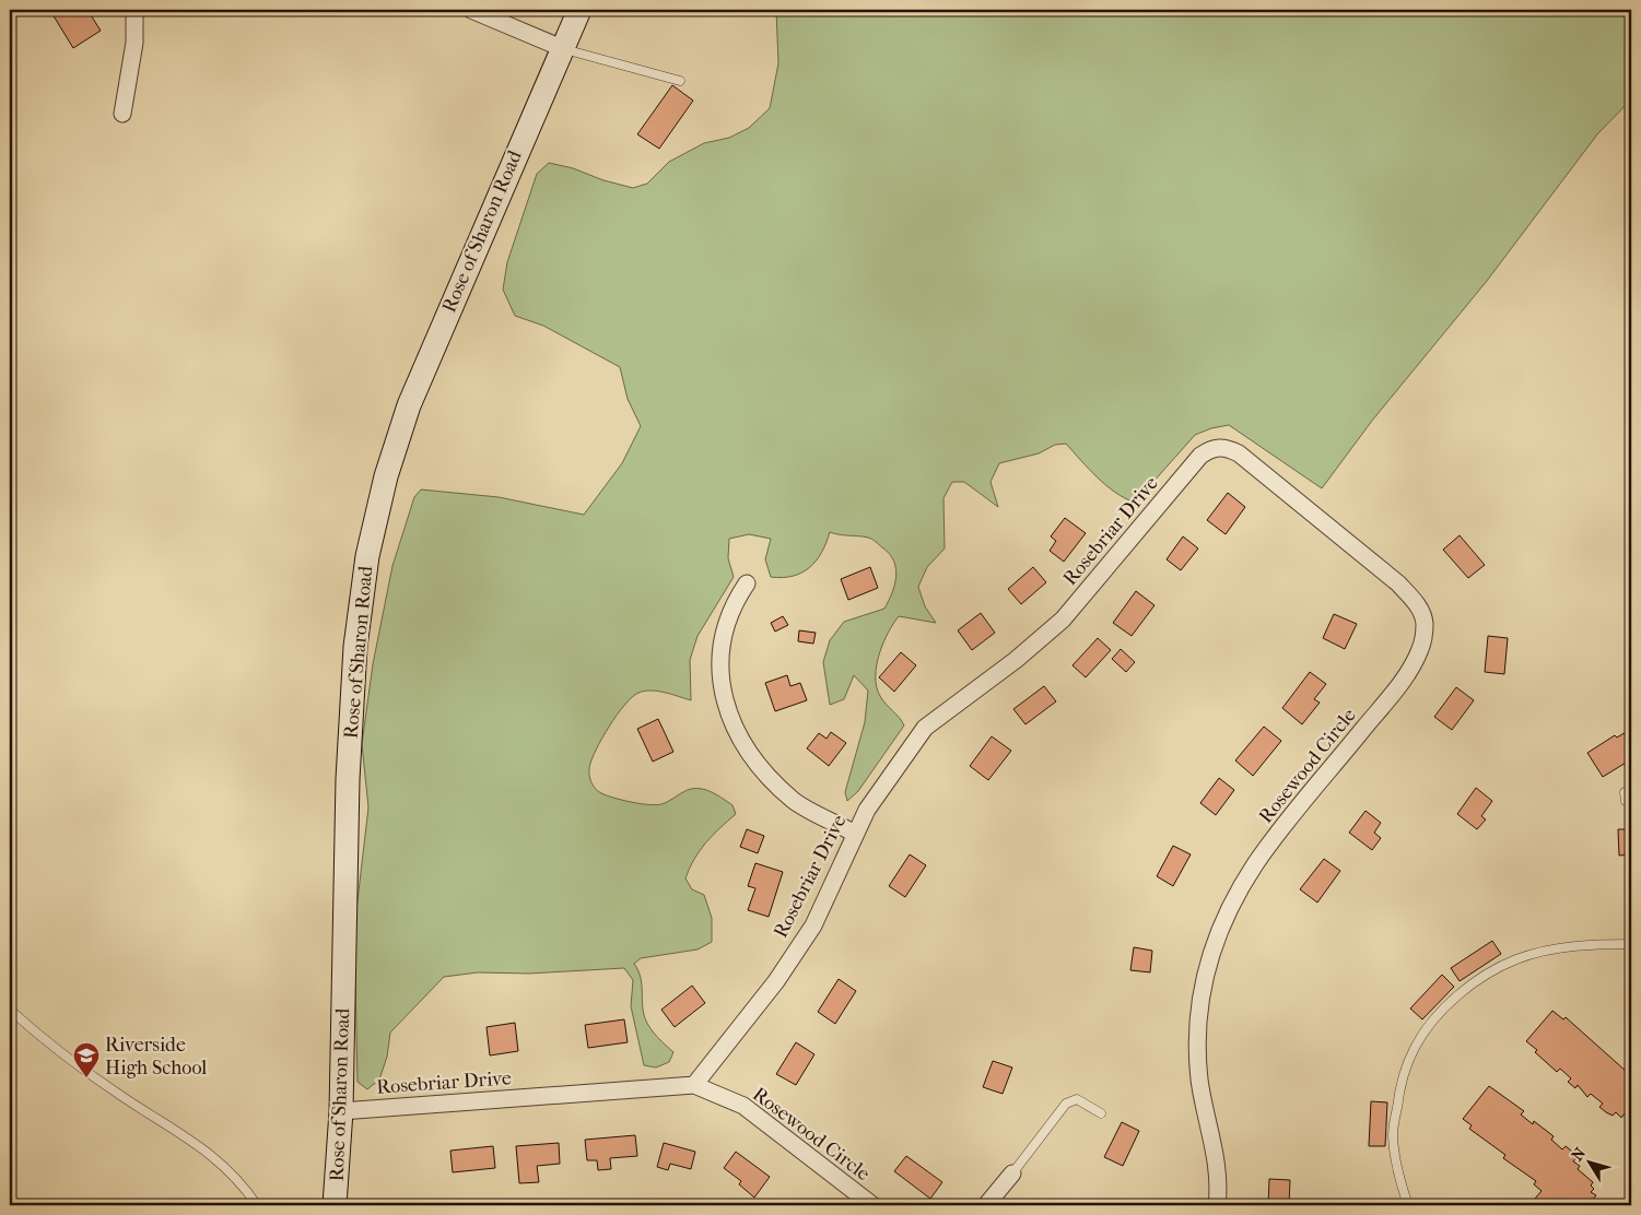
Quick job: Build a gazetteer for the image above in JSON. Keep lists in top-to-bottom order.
{
  "streets": {
    "street": ["Rose of Sharon Road", "Rosebriar Drive", "Rosewood Circle"]
  },
  "crossings": [
    ["Rose of Sharon Road", "Rosebriar Drive"],
    ["Rosebriar Drive", "Rosewood Circle"]
  ],
  "places": {
    "school or university": ["Riverside High School"]
  },
  "north": "top left"
}
